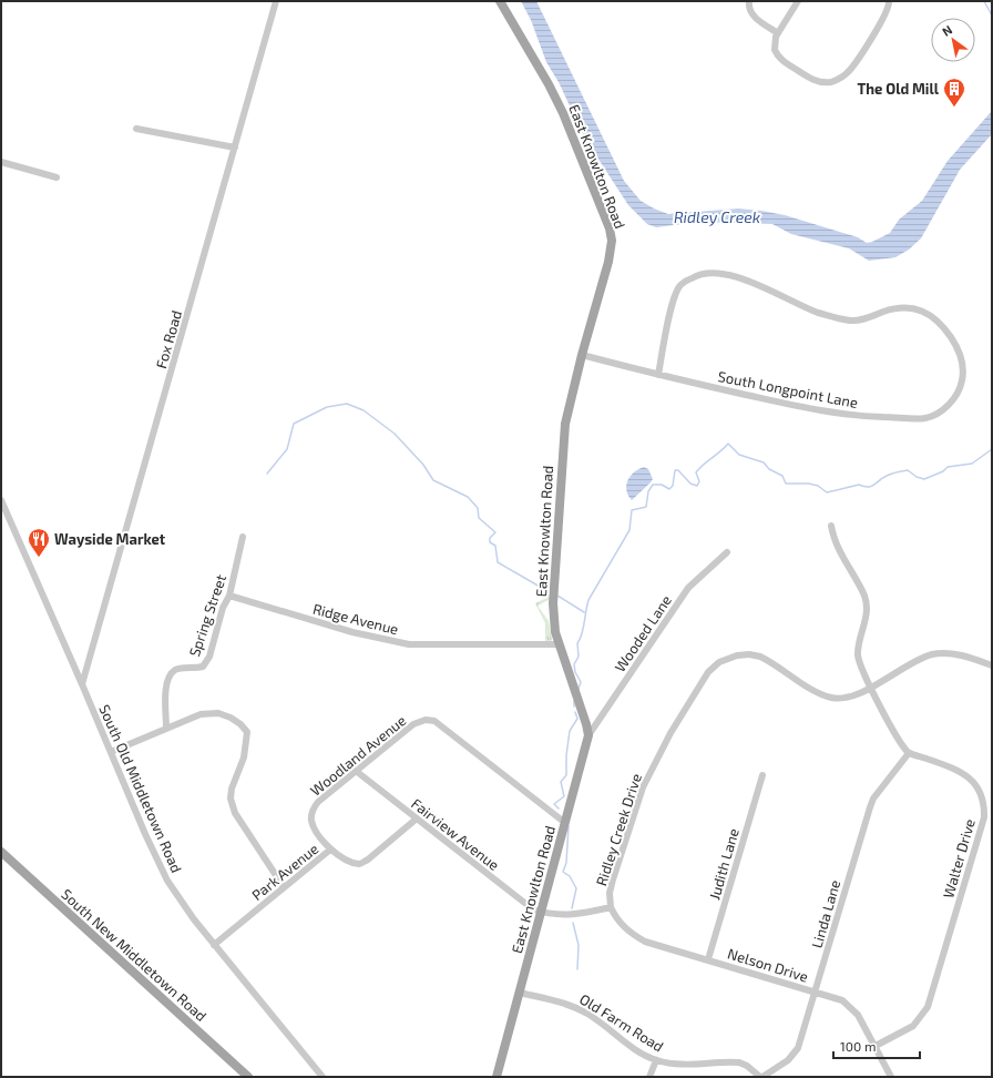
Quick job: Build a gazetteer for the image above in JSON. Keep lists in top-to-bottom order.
{
  "streets": {
    "main road": ["East Knowlton Road", "South New Middletown Road"],
    "street": [
      "Fox Road",
      "South Longpoint Lane",
      "Spring Street",
      "Ridge Avenue",
      "Wooded Lane",
      "Woodland Avenue",
      "South Old Middletown Road",
      "Ridley Creek Drive",
      "Fairview Avenue",
      "Walter Drive",
      "Judith Lane",
      "Park Avenue",
      "Linda Lane",
      "Nelson Drive",
      "Old Farm Road"
    ]
  },
  "crossings": [
    ["East Knowlton Road", "South Longpoint Lane"],
    ["East Knowlton Road", "Ridge Avenue"],
    ["East Knowlton Road", "Wooded Lane"],
    ["East Knowlton Road", "Woodland Avenue"],
    ["East Knowlton Road", "Ridley Creek Drive"],
    ["East Knowlton Road", "Fairview Avenue"],
    ["East Knowlton Road", "Old Farm Road"],
    ["Fox Road", "South Old Middletown Road"],
    ["Spring Street", "Ridge Avenue"],
    ["Woodland Avenue", "Fairview Avenue"],
    ["Woodland Avenue", "Park Avenue"],
    ["South Old Middletown Road", "Park Avenue"],
    ["Ridley Creek Drive", "Fairview Avenue"],
    ["Ridley Creek Drive", "Nelson Drive"],
    ["Fairview Avenue", "Park Avenue"],
    ["Walter Drive", "Linda Lane"],
    ["Walter Drive", "Nelson Drive"],
    ["Judith Lane", "Nelson Drive"],
    ["Linda Lane", "Nelson Drive"],
    ["Linda Lane", "Old Farm Road"]
  ],
  "water": ["Ridley Creek"],
  "places": {
    "building": ["The Old Mill"],
    "restaurant": ["Wayside Market"]
  },
  "scale_bar": "100 m",
  "north": "top left"
}
